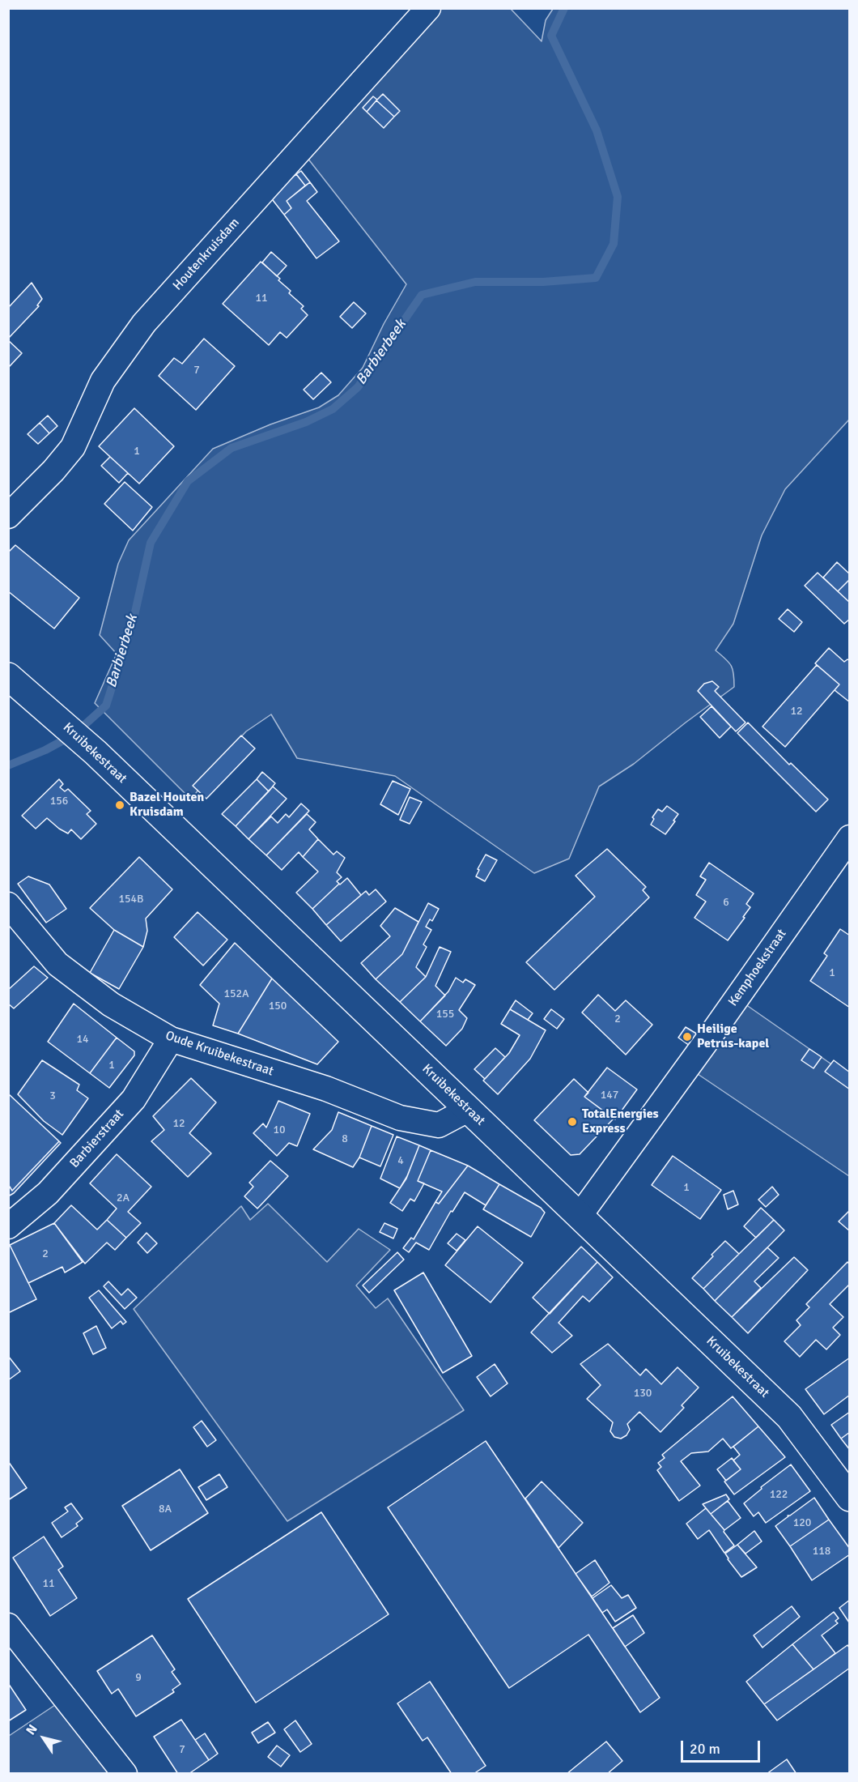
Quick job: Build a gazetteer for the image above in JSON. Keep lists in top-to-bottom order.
{
  "streets": {
    "main road": ["Kruibekestraat"],
    "street": [
      "Houtenkruisdam",
      "Kemphoekstraat",
      "Oude Kruibekestraat",
      "Barbierstraat"
    ]
  },
  "crossings": [
    ["Kruibekestraat", "Kemphoekstraat"],
    ["Kruibekestraat", "Oude Kruibekestraat"],
    ["Oude Kruibekestraat", "Barbierstraat"]
  ],
  "water": ["Barbierbeek"],
  "places": ["Bazel Houten Kruisdam", "Heilige Petrus-kapel", "TotalEnergies Express"],
  "house_numbers": [
    "11",
    "7",
    "1",
    "12",
    "156",
    "154B",
    "6",
    "1",
    "152A",
    "150",
    "155",
    "2",
    "14",
    "1",
    "147",
    "3",
    "12",
    "10",
    "8",
    "4",
    "1",
    "2A",
    "2",
    "130",
    "122",
    "8A",
    "120",
    "118",
    "11",
    "9",
    "7"
  ],
  "scale_bar": "20 m",
  "north": "top left"
}
